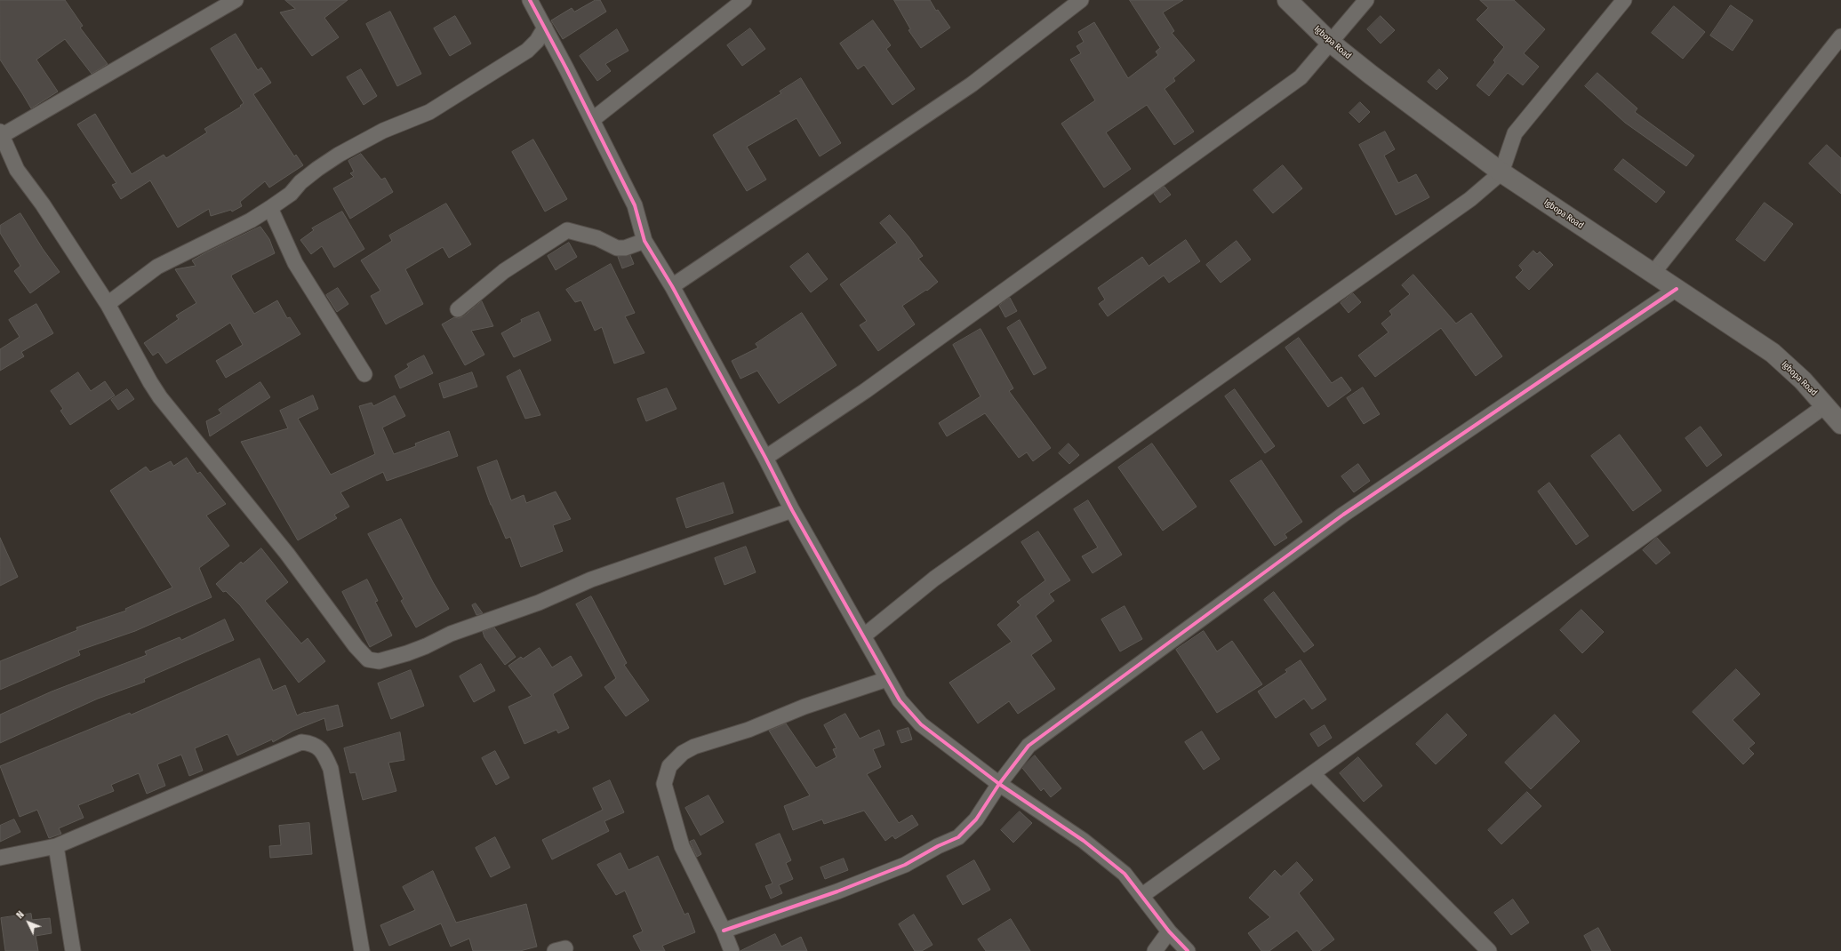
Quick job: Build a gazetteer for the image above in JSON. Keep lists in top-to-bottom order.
{
  "streets": {
    "street": ["Igbopa Road"]
  },
  "north": "top left"
}
